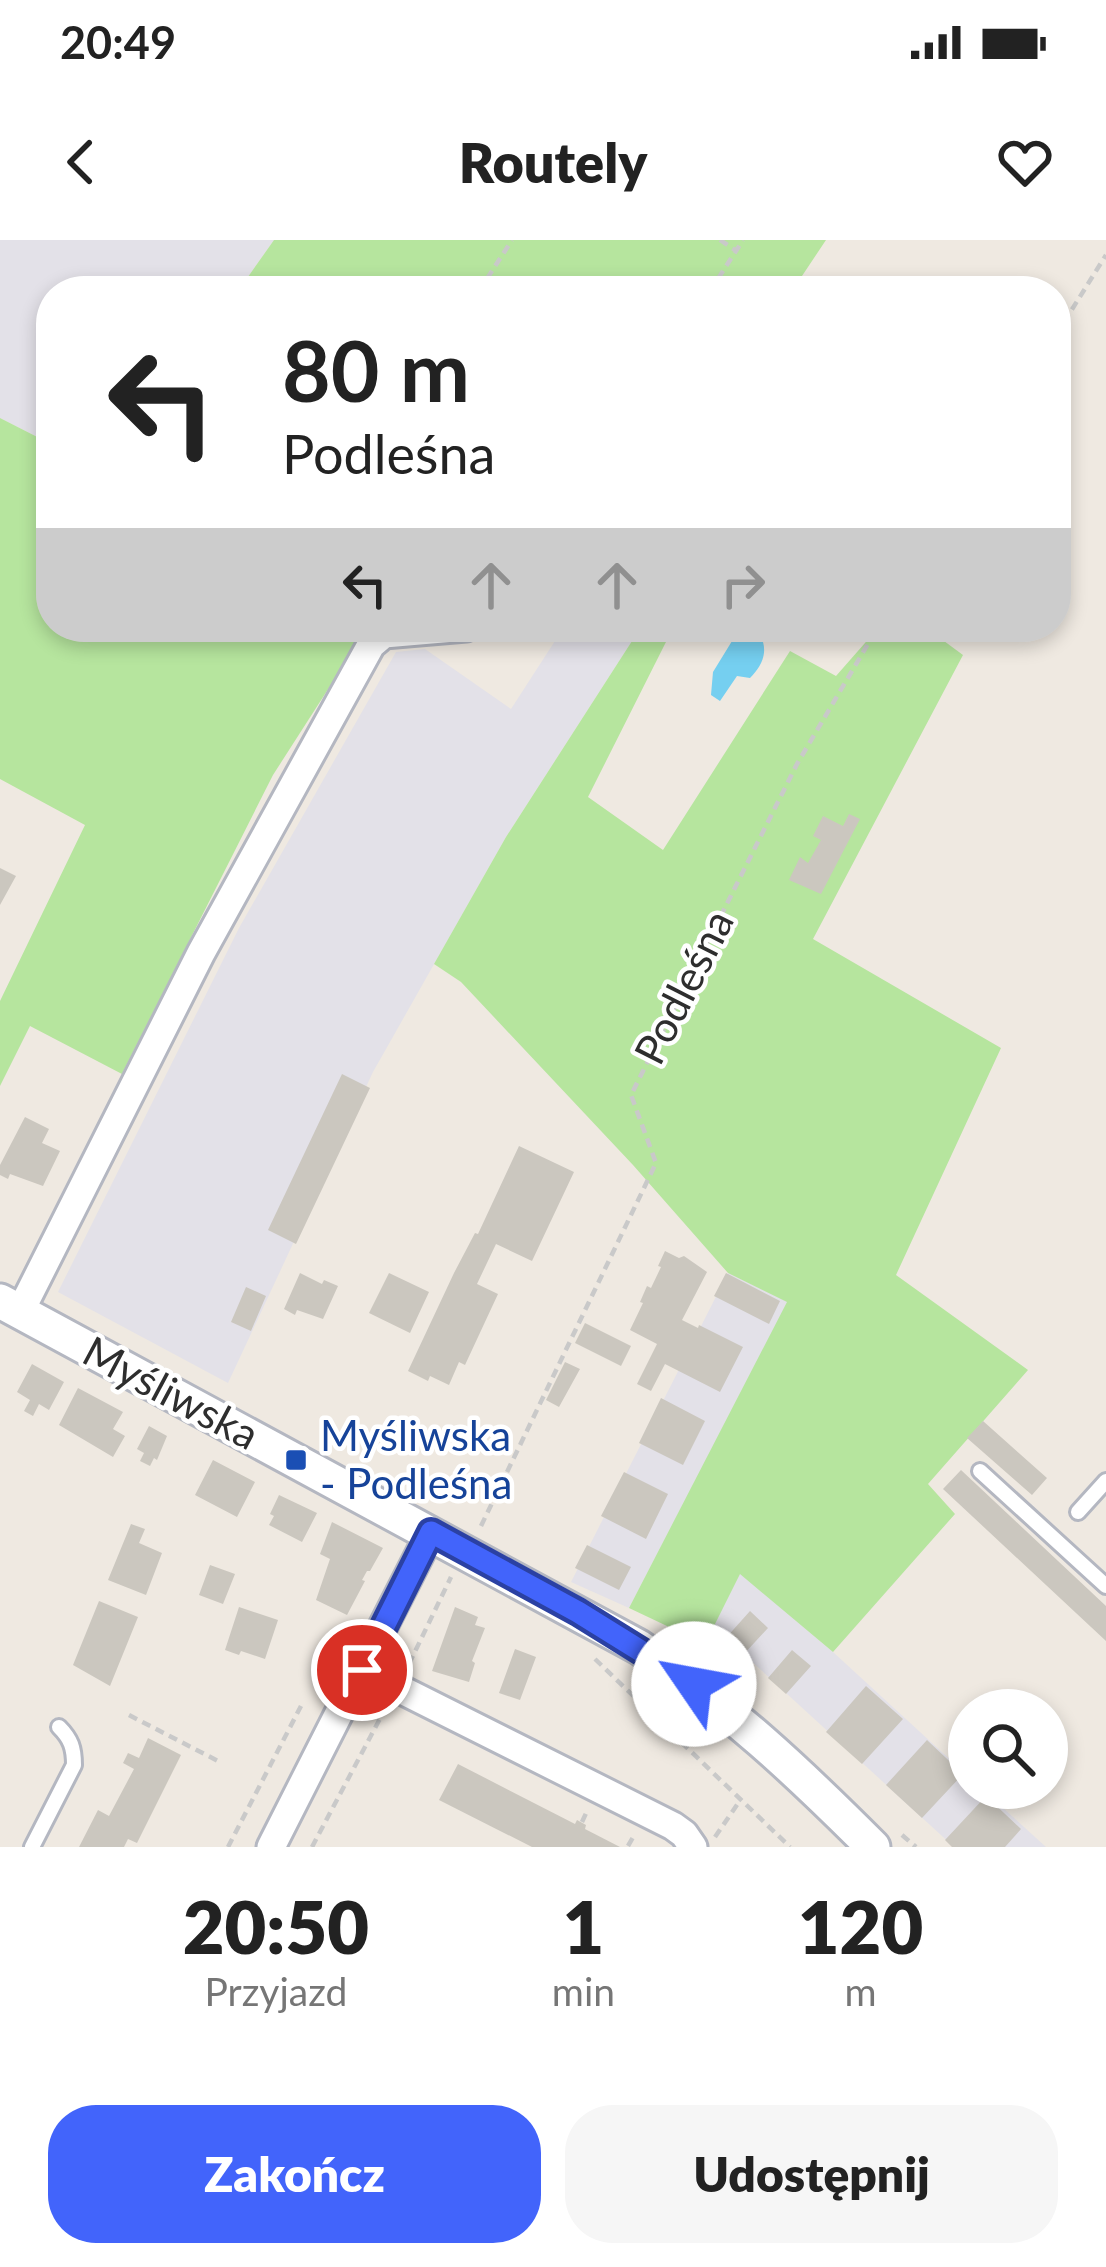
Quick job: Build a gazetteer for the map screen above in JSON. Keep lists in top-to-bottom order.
{
  "streets": {
    "street": ["Myśliwska"],
    "path": ["Podleśna"]
  },
  "crossings": [
    ["Podleśna", "Myśliwska"]
  ],
  "places": {
    "transit": ["Myśliwska - Podleśna"]
  },
  "page": {
    "status": "20:49",
    "header": "Routely",
    "turn": ["80 m", "Podleśna"],
    "eta": [
      "20:50",
      "Przyjazd",
      "1",
      "min",
      "120",
      "m"
    ],
    "buttons": ["Zakończ", "Udostępnij"]
  }
}
